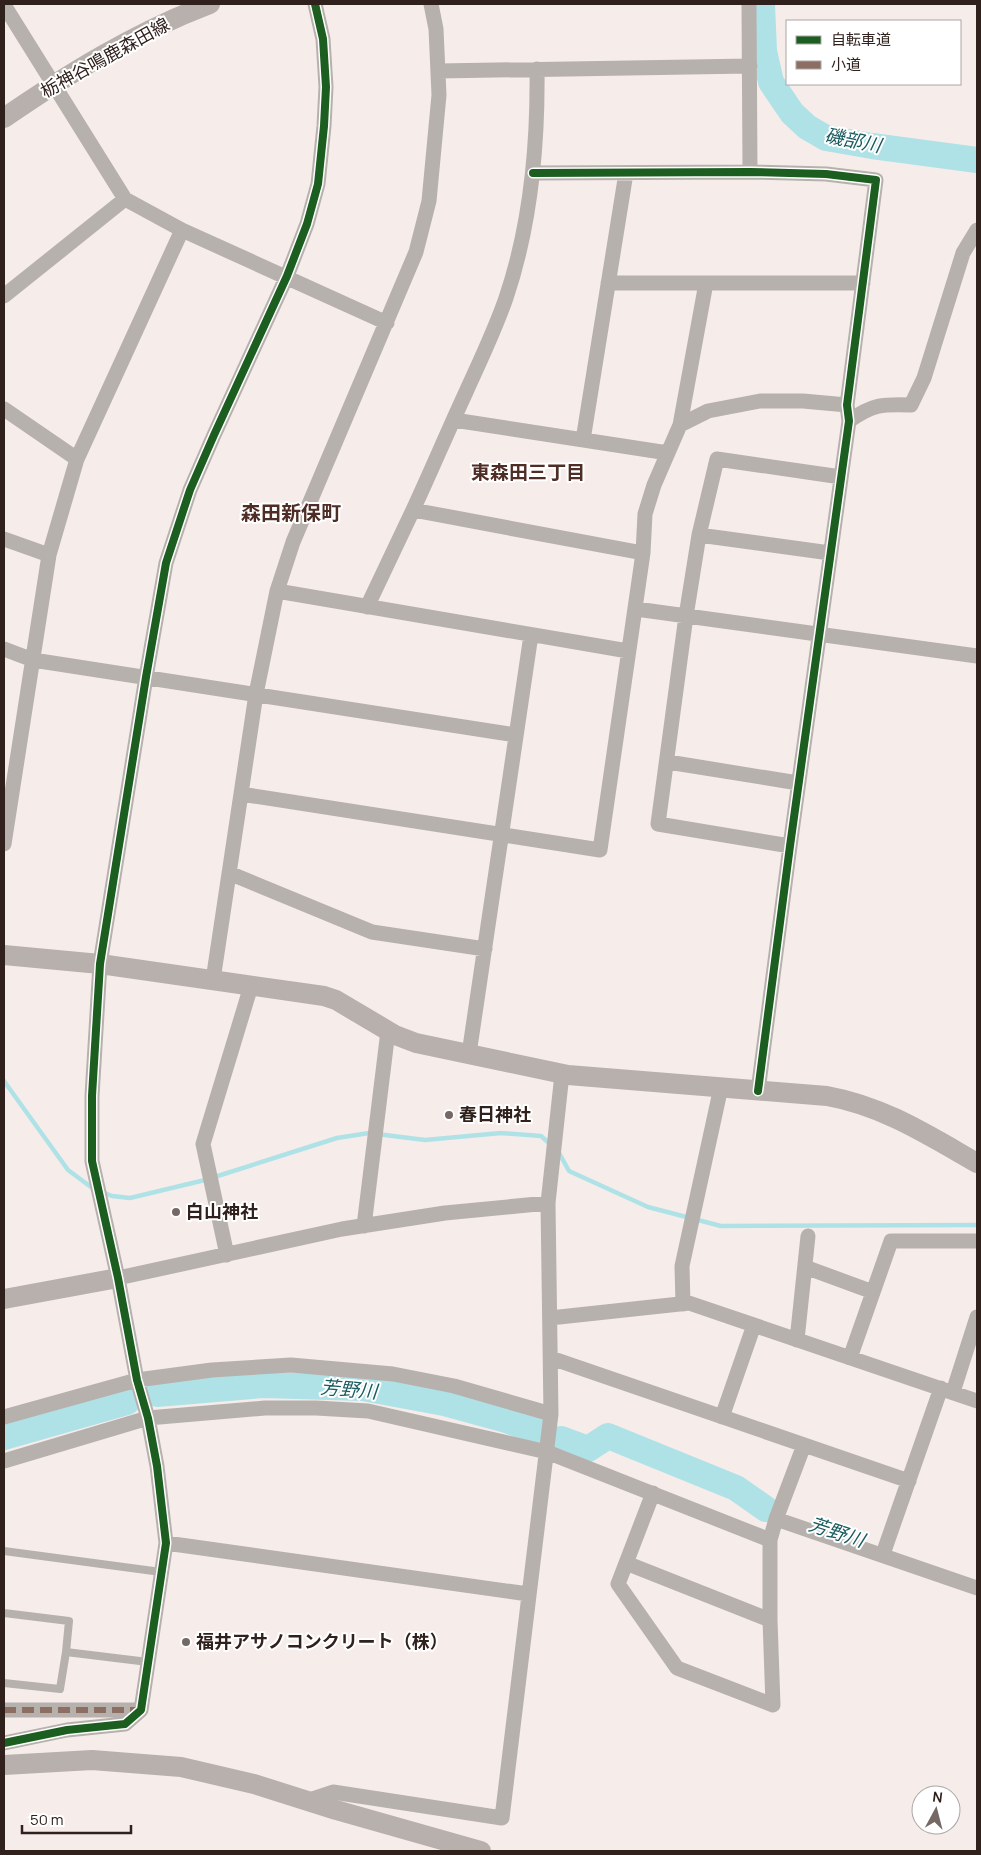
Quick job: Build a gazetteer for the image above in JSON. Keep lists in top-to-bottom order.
{
  "streets": {
    "street": ["栃神谷鳴鹿森田線"]
  },
  "districts": ["東森田三丁目", "森田新保町"],
  "water": ["磯部川", "芳野川"],
  "places": ["春日神社", "白山神社", "福井アサノコンクリート（株）"],
  "legend": ["自転車道", "小道"],
  "scale_bar": "50 m",
  "north": "top"
}
